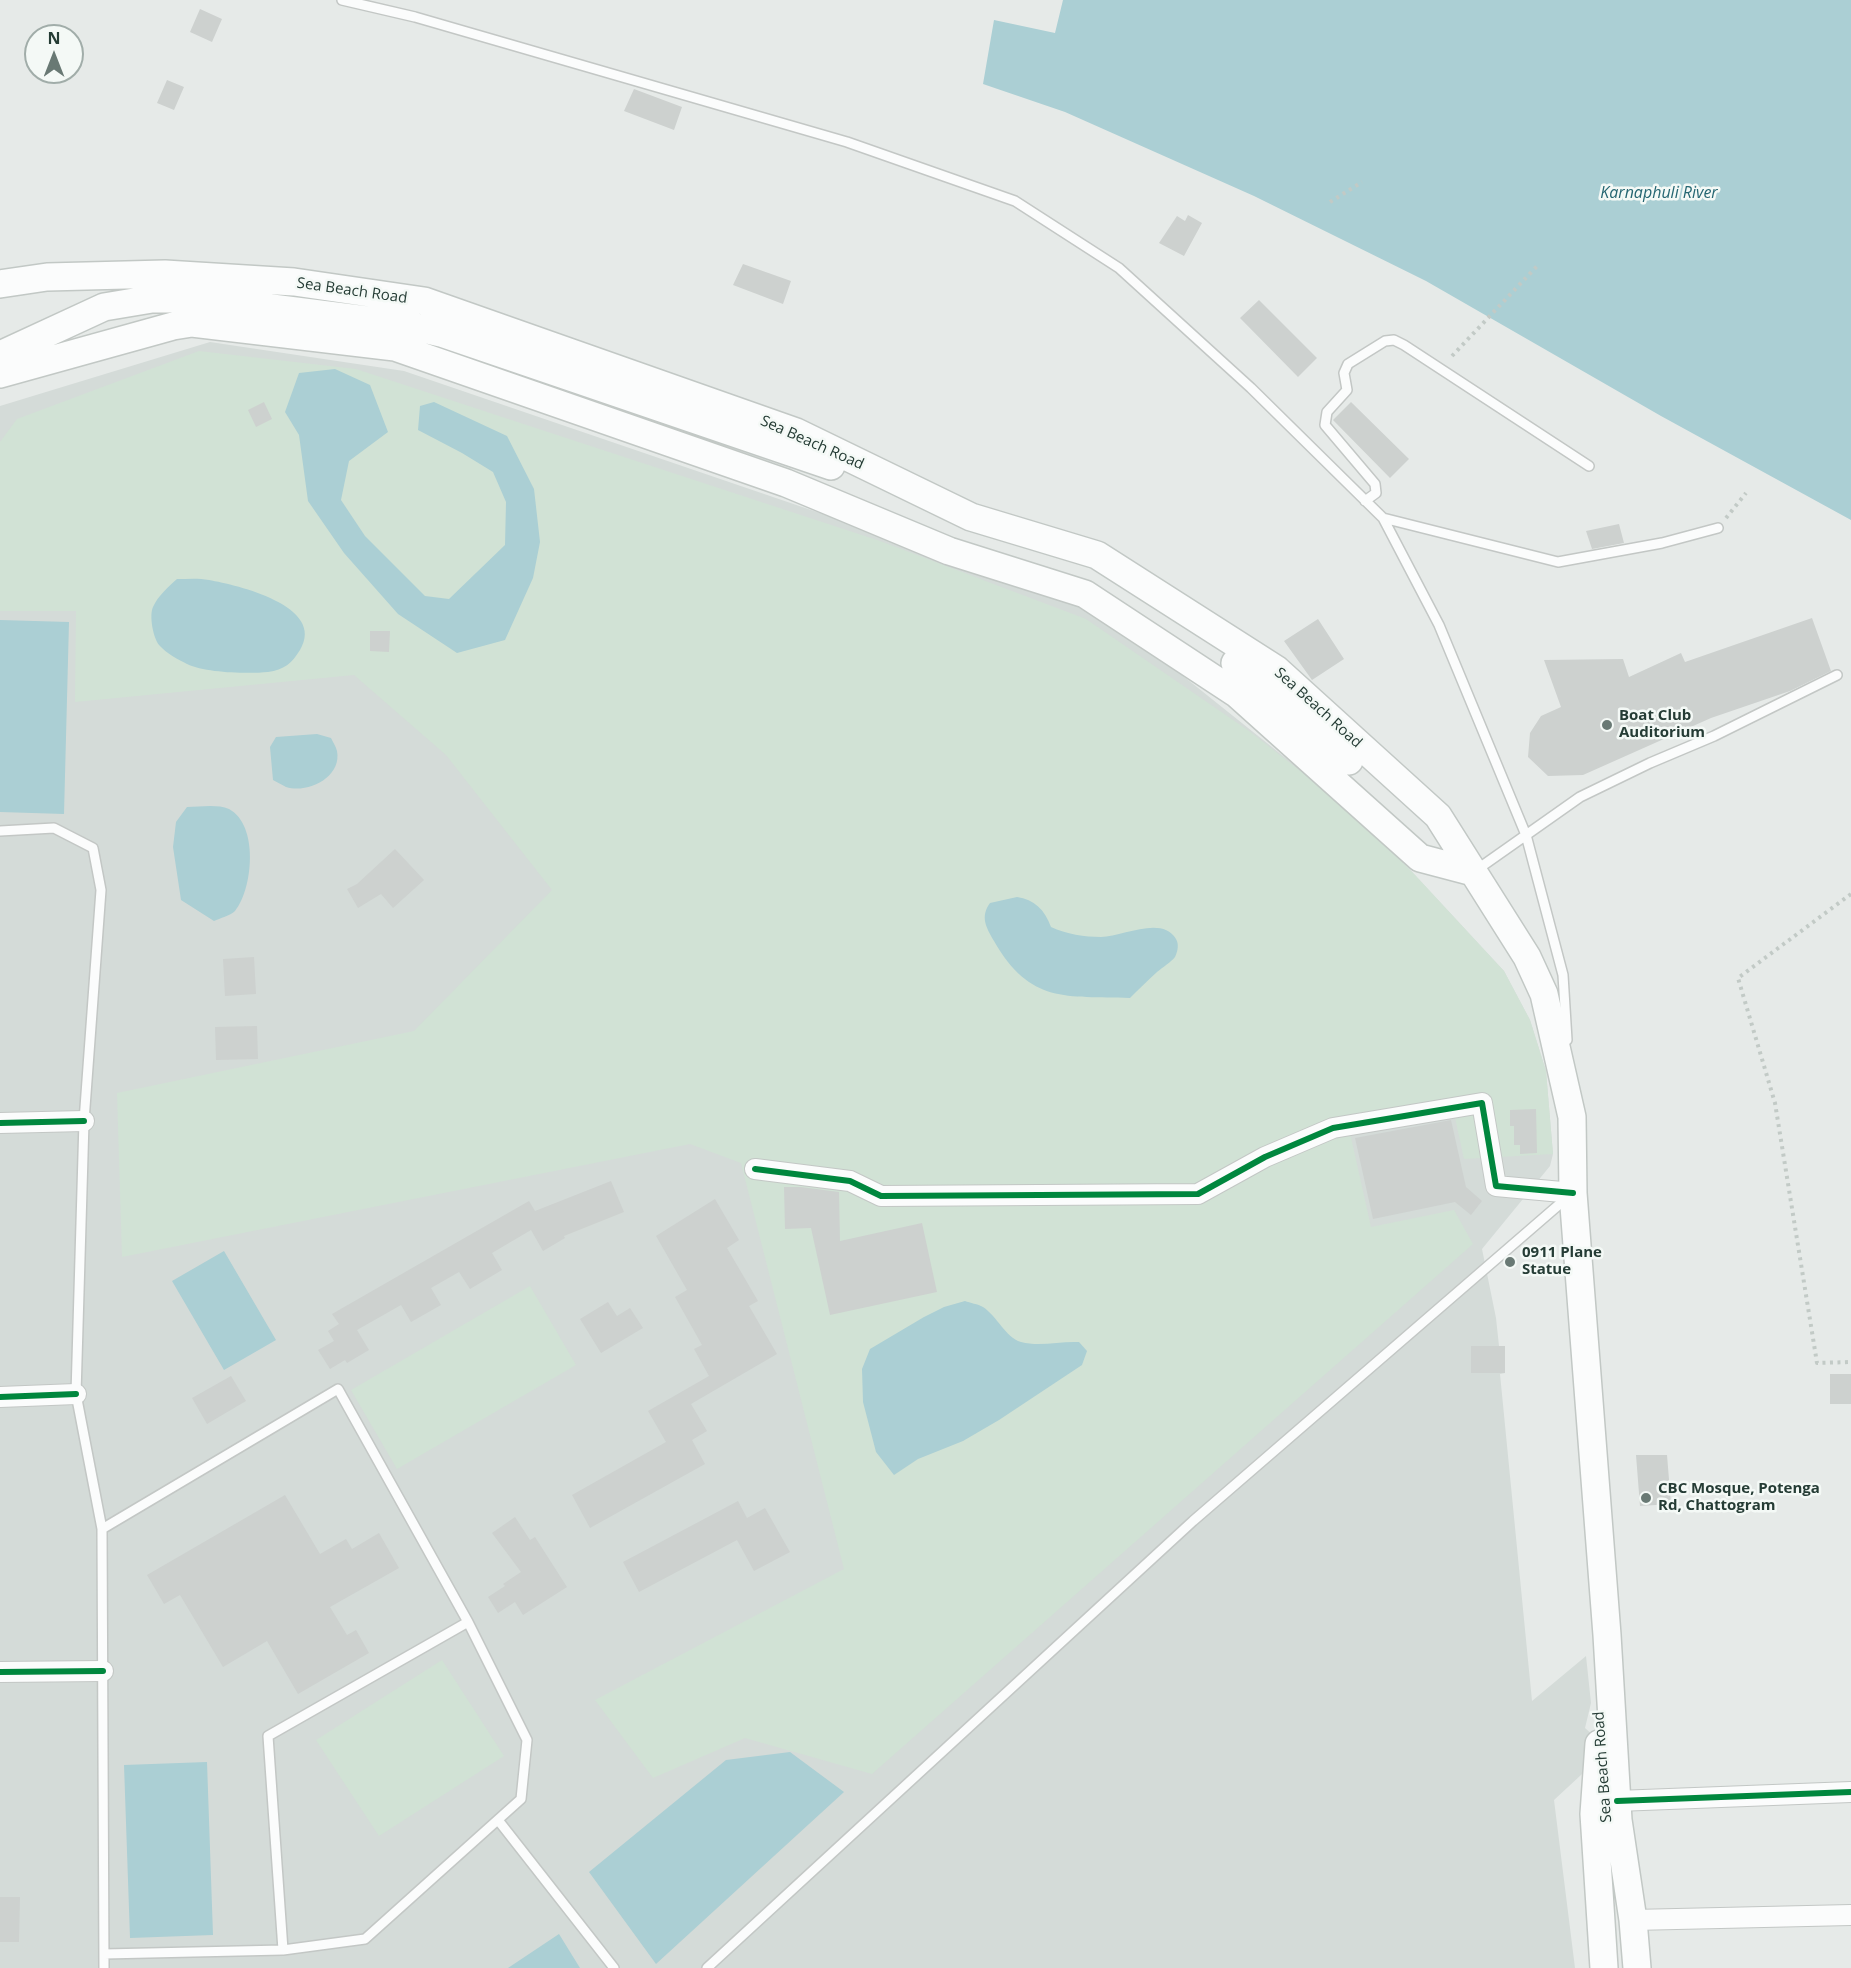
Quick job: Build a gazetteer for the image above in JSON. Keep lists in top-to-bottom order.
{
  "streets": {
    "main road": ["Sea Beach Road"]
  },
  "water": ["Karnaphuli River"],
  "places": ["Boat Club Auditorium", "0911 Plane Statue", "CBC Mosque, Potenga Rd, Chattogram"],
  "north": "top"
}
